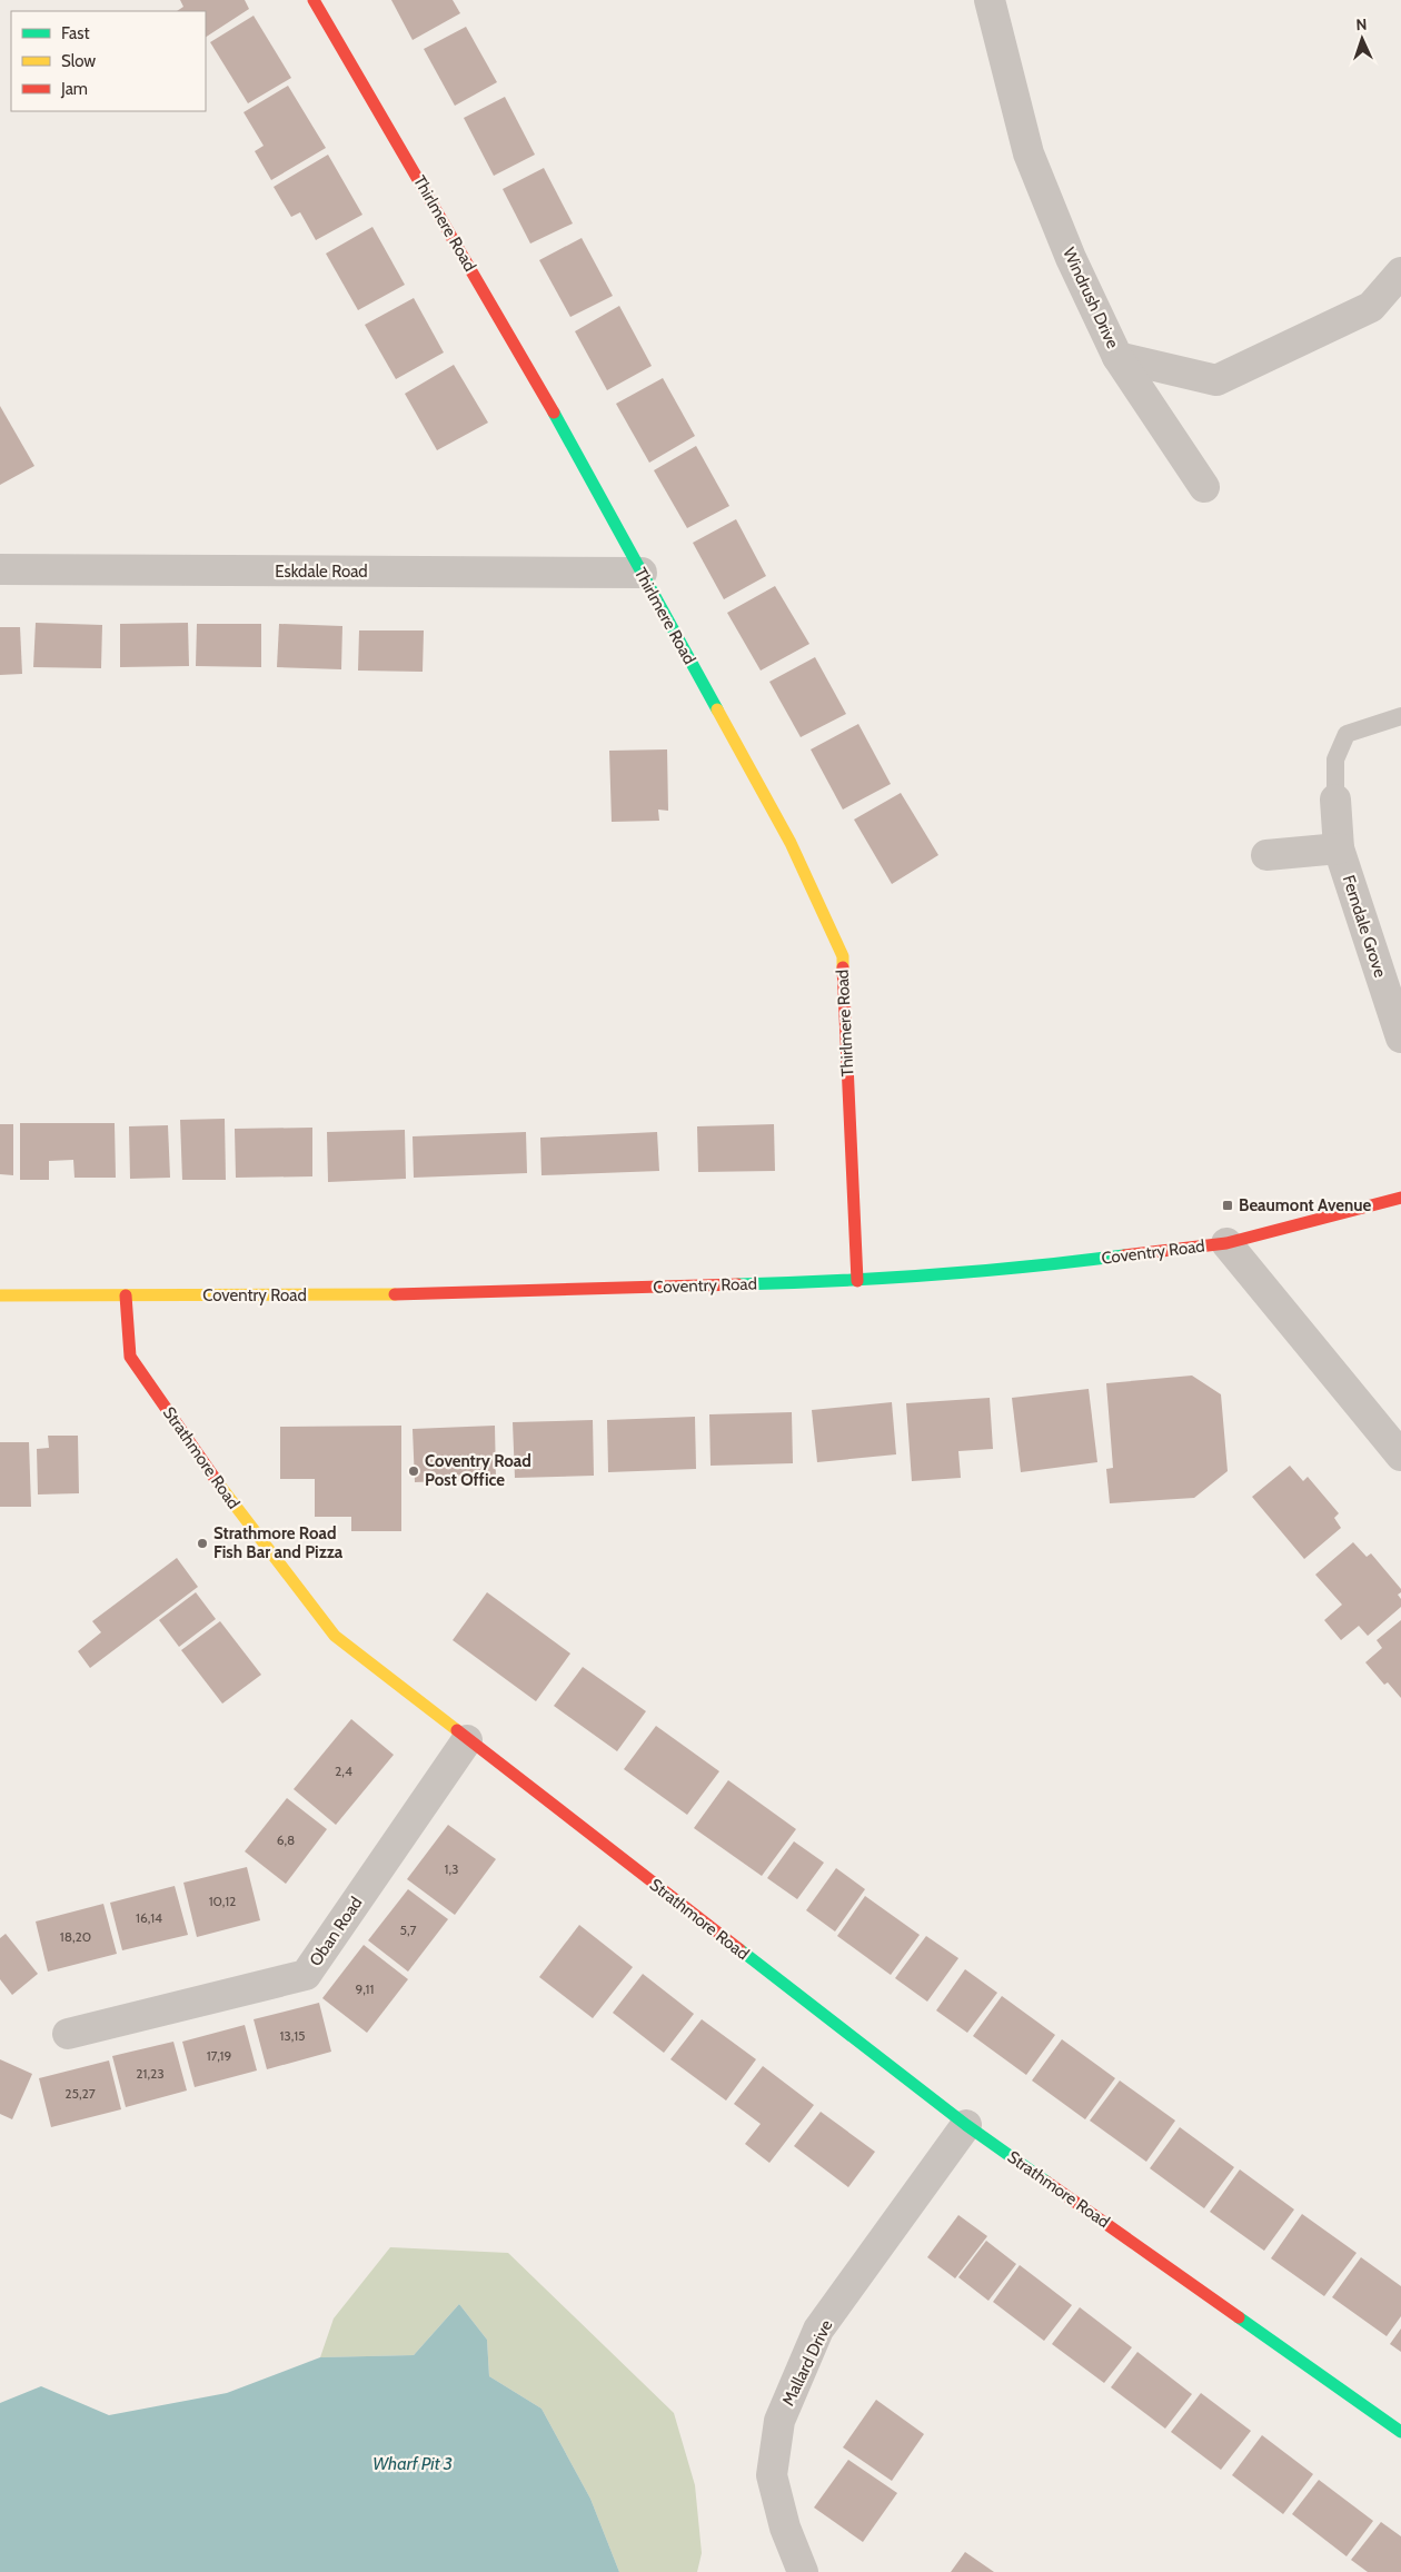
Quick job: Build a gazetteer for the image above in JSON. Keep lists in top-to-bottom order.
{
  "streets": {
    "street": [
      "Thirlmere Road",
      "Windrush Drive",
      "Eskdale Road",
      "Ferndale Grove",
      "Coventry Road",
      "Strathmore Road",
      "Oban Road",
      "Mallard Drive"
    ]
  },
  "crossings": [
    ["Thirlmere Road", "Eskdale Road"],
    ["Thirlmere Road", "Coventry Road"],
    ["Coventry Road", "Strathmore Road"],
    ["Strathmore Road", "Oban Road"],
    ["Strathmore Road", "Mallard Drive"]
  ],
  "water": ["Wharf Pit 3"],
  "places": {
    "transit": ["Beaumont Avenue"],
    "other": ["Coventry Road Post Office", "Strathmore Road Fish Bar and Pizza"]
  },
  "house_numbers": [
    "2,4",
    "6,8",
    "1,3",
    "10,12",
    "16,14",
    "5,7",
    "18,20",
    "9,11",
    "13,15",
    "17,19",
    "21,23",
    "25,27"
  ],
  "legend": ["Fast", "Slow", "Jam"],
  "north": "top"
}
